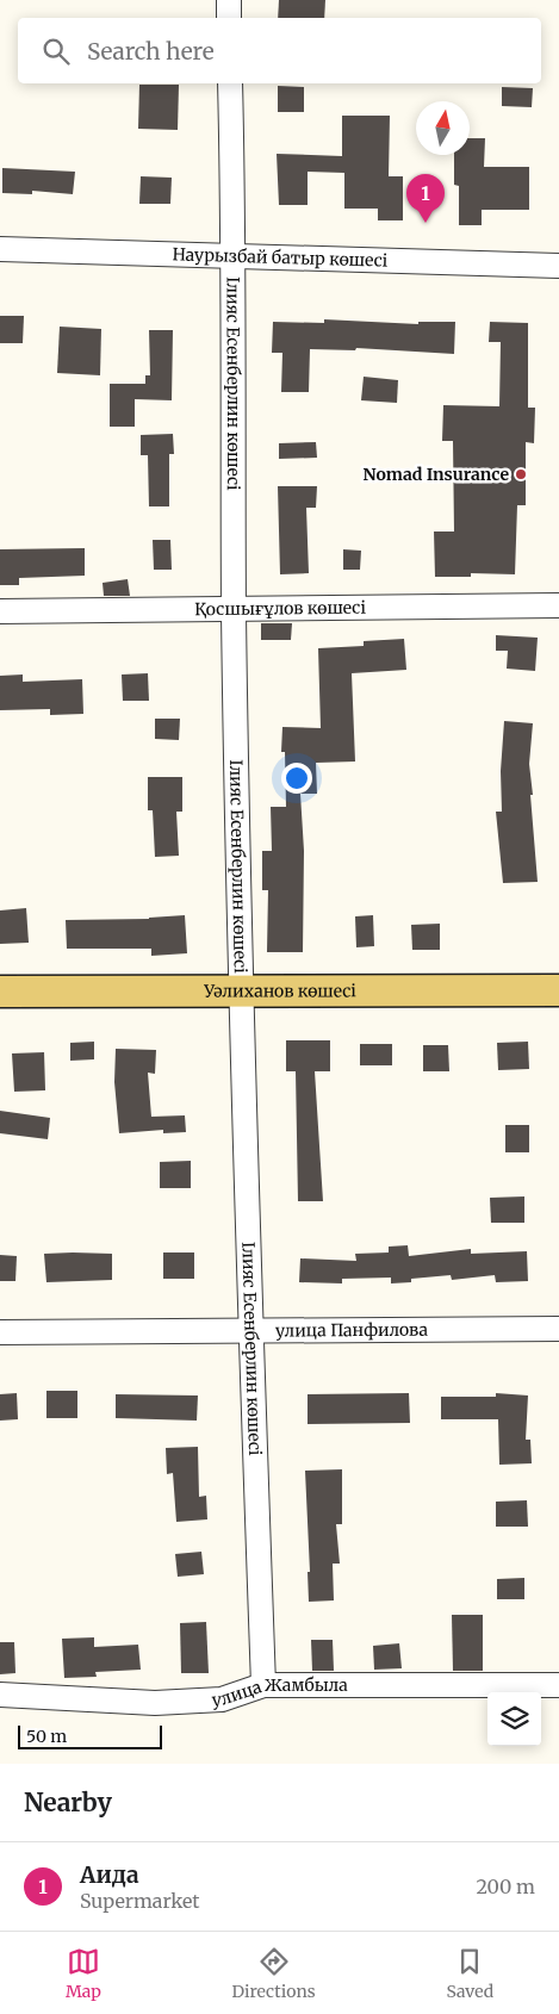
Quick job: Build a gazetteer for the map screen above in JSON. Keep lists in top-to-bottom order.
{
  "streets": {
    "main road": ["Уәлиханов көшесі"],
    "street": [
      "Наурызбай батыр көшесі",
      "Ілияс Есенберлин көшесі",
      "Қосшығұлов көшесі",
      "улица Панфилова",
      "улица Жамбыла"
    ]
  },
  "crossings": [
    ["Наурызбай батыр көшесі", "Ілияс Есенберлин көшесі"],
    ["Ілияс Есенберлин көшесі", "Қосшығұлов көшесі"],
    ["Ілияс Есенберлин көшесі", "Уәлиханов көшесі"],
    ["Ілияс Есенберлин көшесі", "улица Панфилова"],
    ["Ілияс Есенберлин көшесі", "улица Жамбыла"]
  ],
  "places": ["Nomad Insurance"],
  "scale_bar": "50 m",
  "north": "top",
  "page": {
    "search": "Search here",
    "pins": "1",
    "scale": "50 m",
    "heading": "Nearby",
    "list": [
      {
        "mark": "1",
        "name": "Аида",
        "note": "Supermarket",
        "value": "200 m"
      }
    ],
    "nav": ["Map", "Directions", "Saved"]
  }
}
